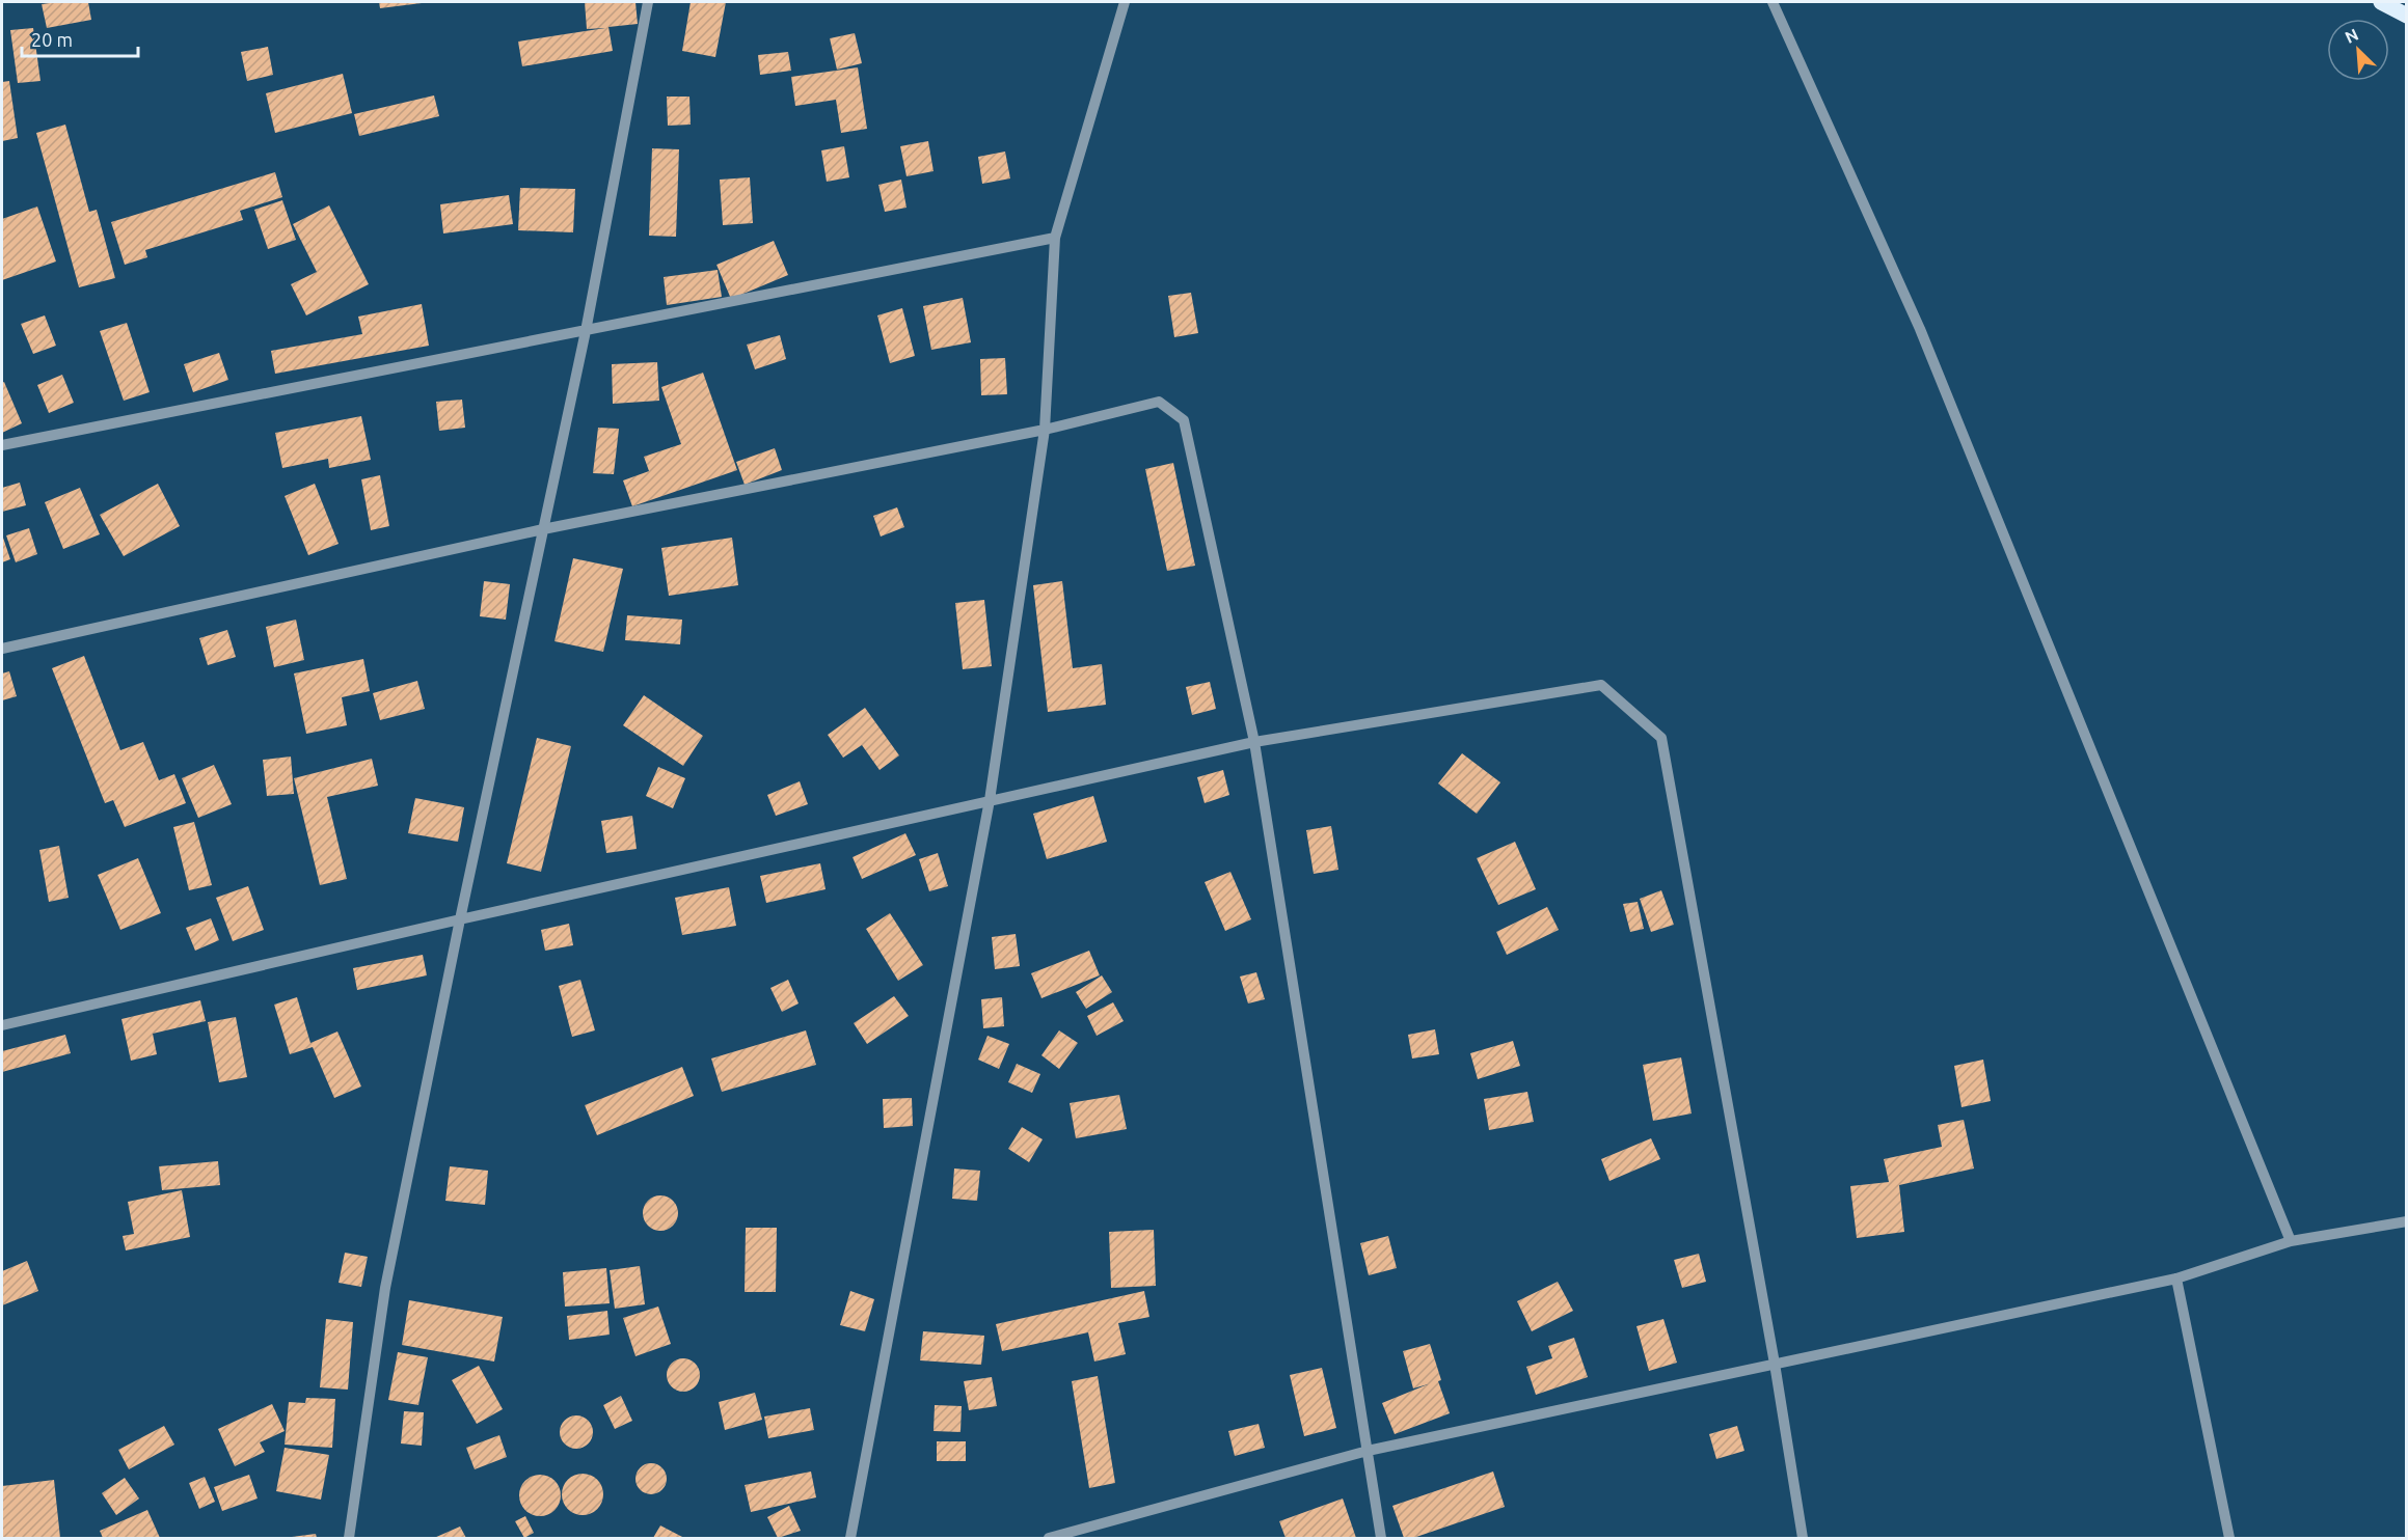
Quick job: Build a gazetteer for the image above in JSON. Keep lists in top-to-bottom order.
{
  "scale_bar": "20 m",
  "north": "top left"
}
